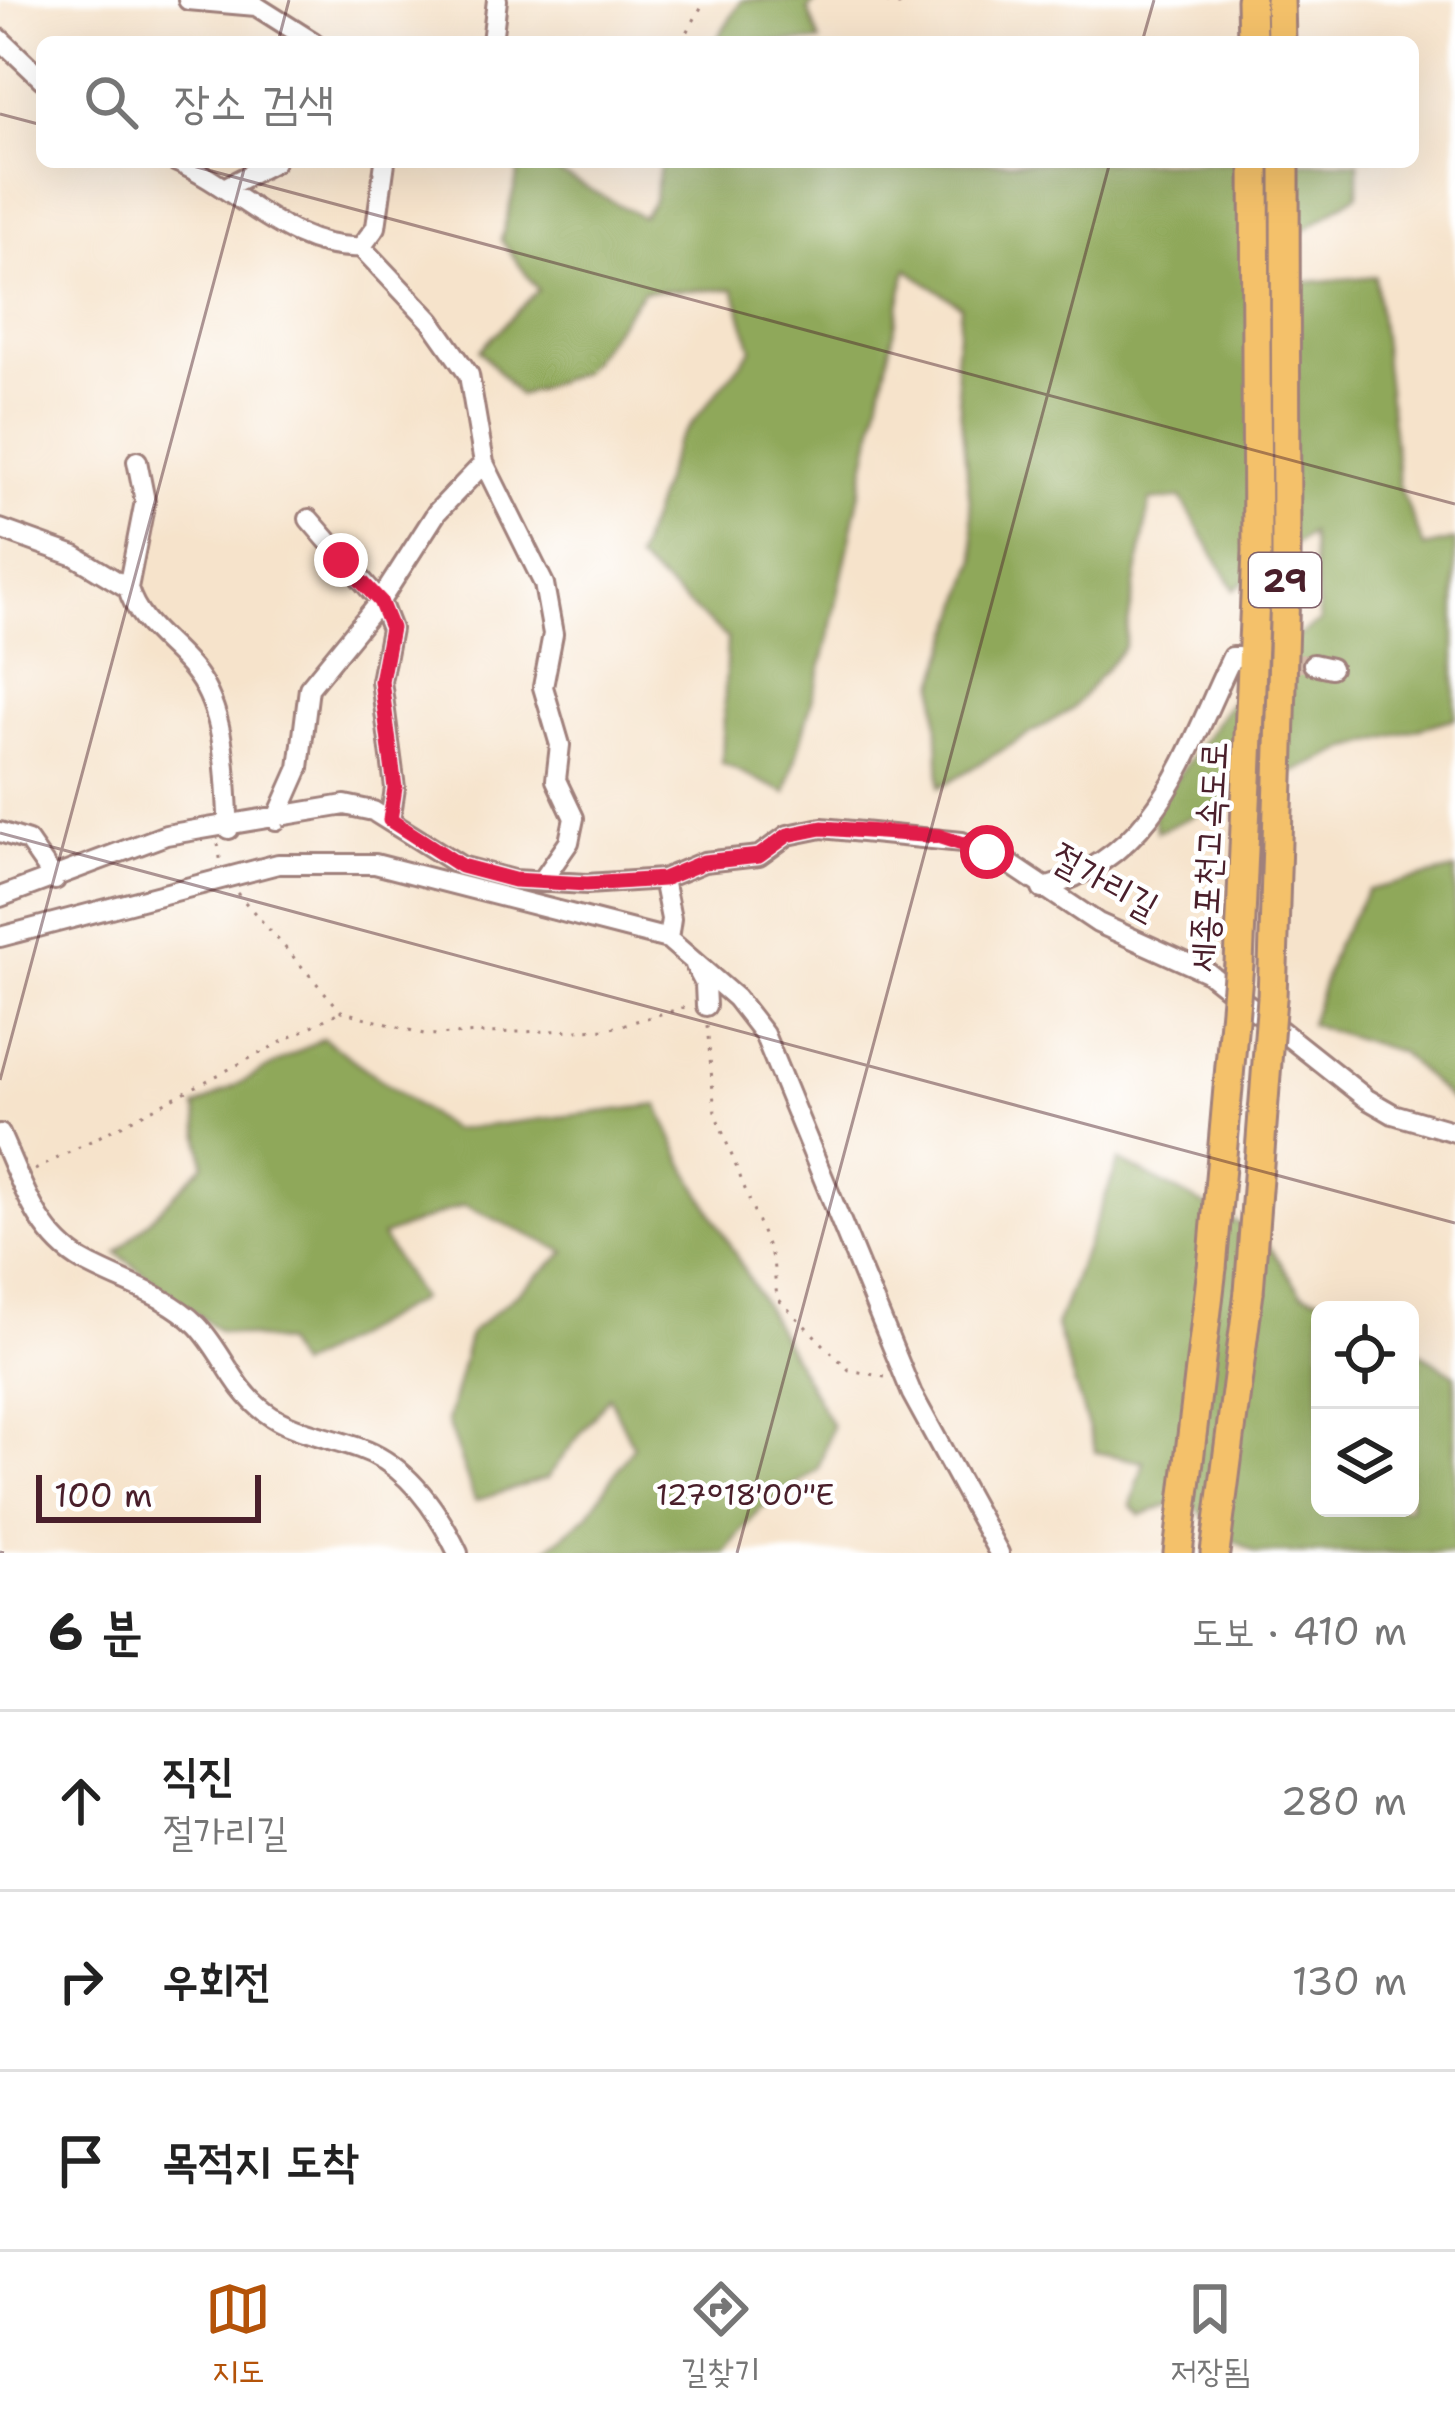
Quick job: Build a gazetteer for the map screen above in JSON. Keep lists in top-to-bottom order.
{
  "streets": {
    "highway": ["29", "세종포천고속도로"],
    "street": ["절가리길"]
  },
  "scale_bar": "100 m",
  "page": {
    "search": "장소 검색",
    "scale": "100 m",
    "heading": ["6 분", "도보 · 410 m"],
    "list": [
      ["직진", "절가리길", "280 m"],
      ["우회전", "130 m"],
      "목적지 도착"
    ],
    "nav": ["지도", "길찾기", "저장됨"]
  },
  "coordinates": ["127°18'00\"E"]
}
